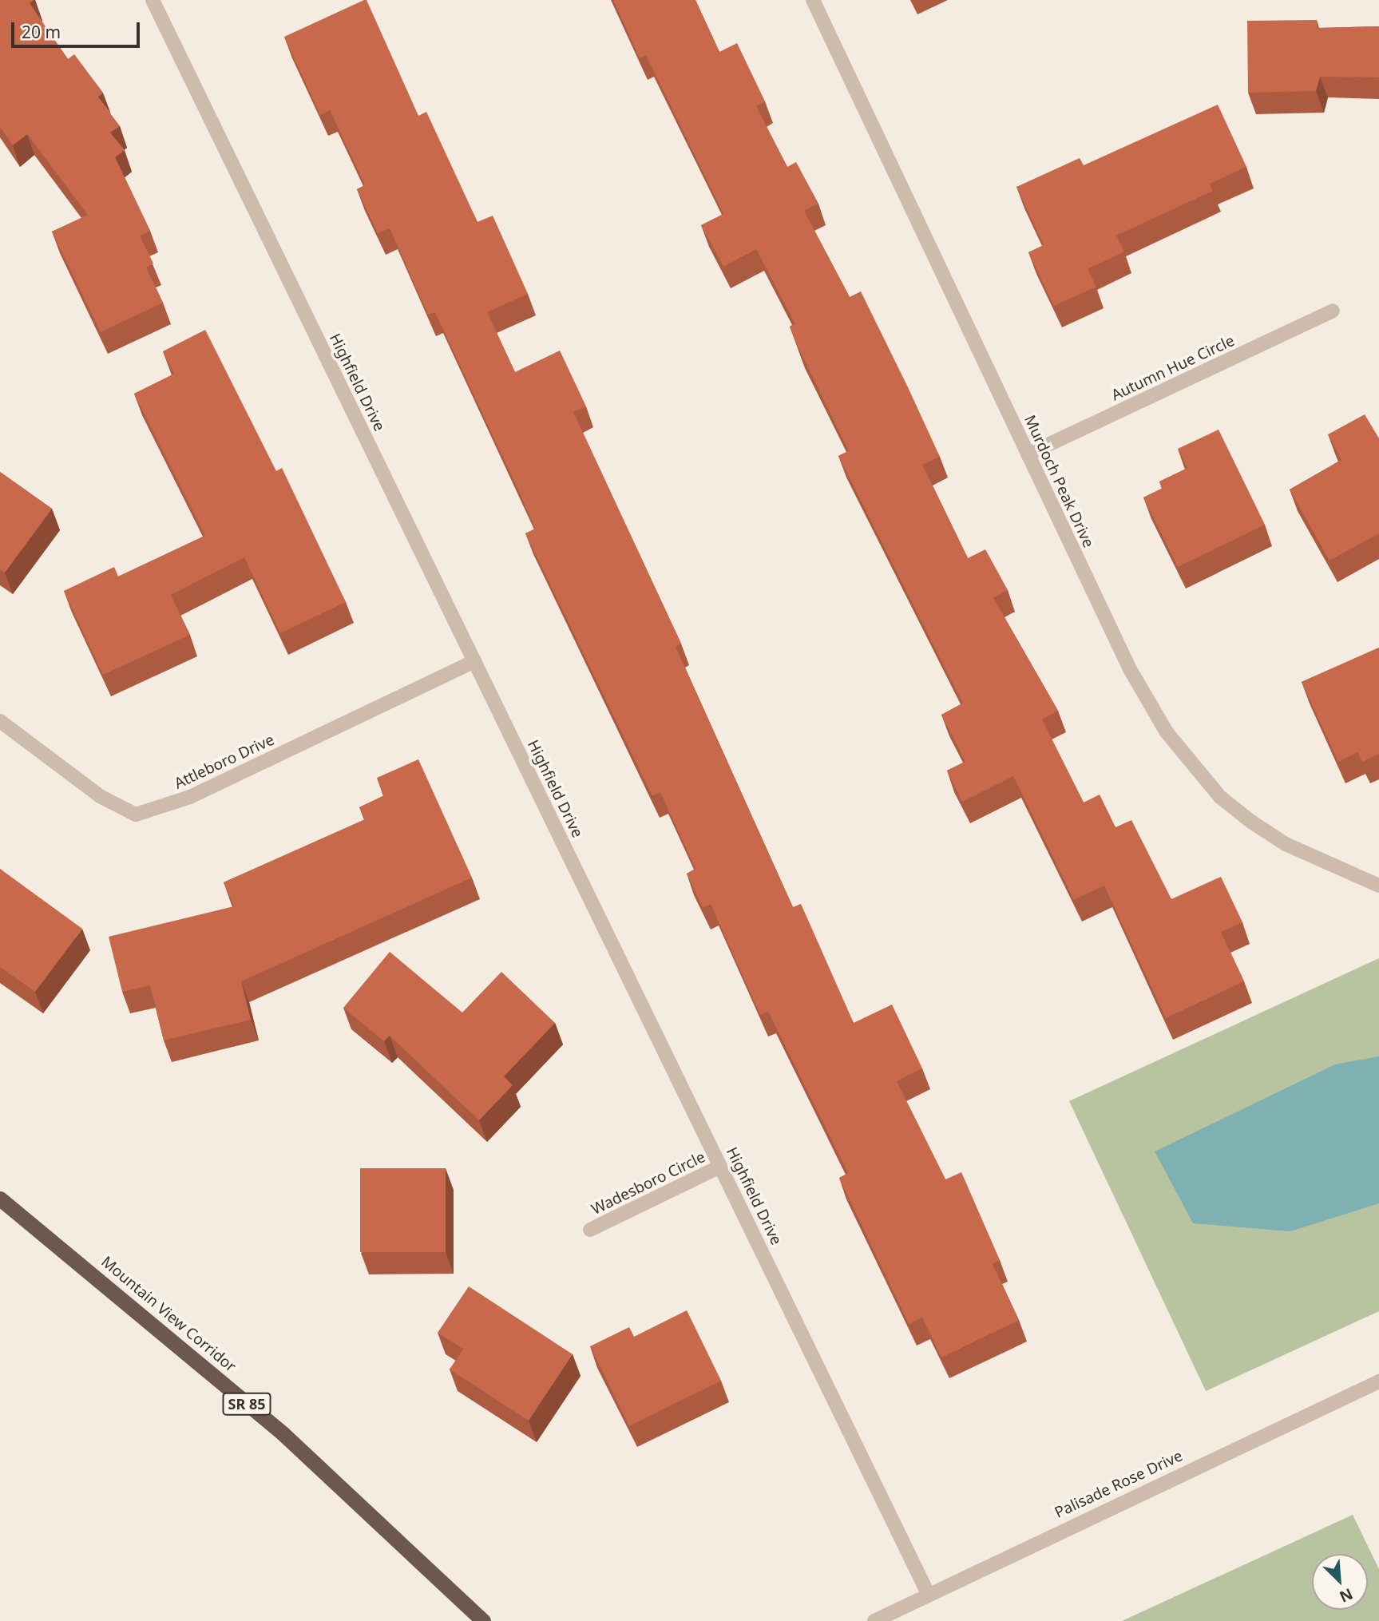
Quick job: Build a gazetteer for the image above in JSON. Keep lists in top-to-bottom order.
{
  "streets": {
    "highway": ["Mountain View Corridor", "SR 85"],
    "street": [
      "Autumn Hue Circle",
      "Highfield Drive",
      "Murdoch Peak Drive",
      "Attleboro Drive",
      "Wadesboro Circle",
      "Palisade Rose Drive"
    ]
  },
  "crossings": [
    ["Autumn Hue Circle", "Murdoch Peak Drive"],
    ["Highfield Drive", "Attleboro Drive"],
    ["Highfield Drive", "Wadesboro Circle"],
    ["Highfield Drive", "Palisade Rose Drive"]
  ],
  "scale_bar": "20 m",
  "north": "bottom right"
}
